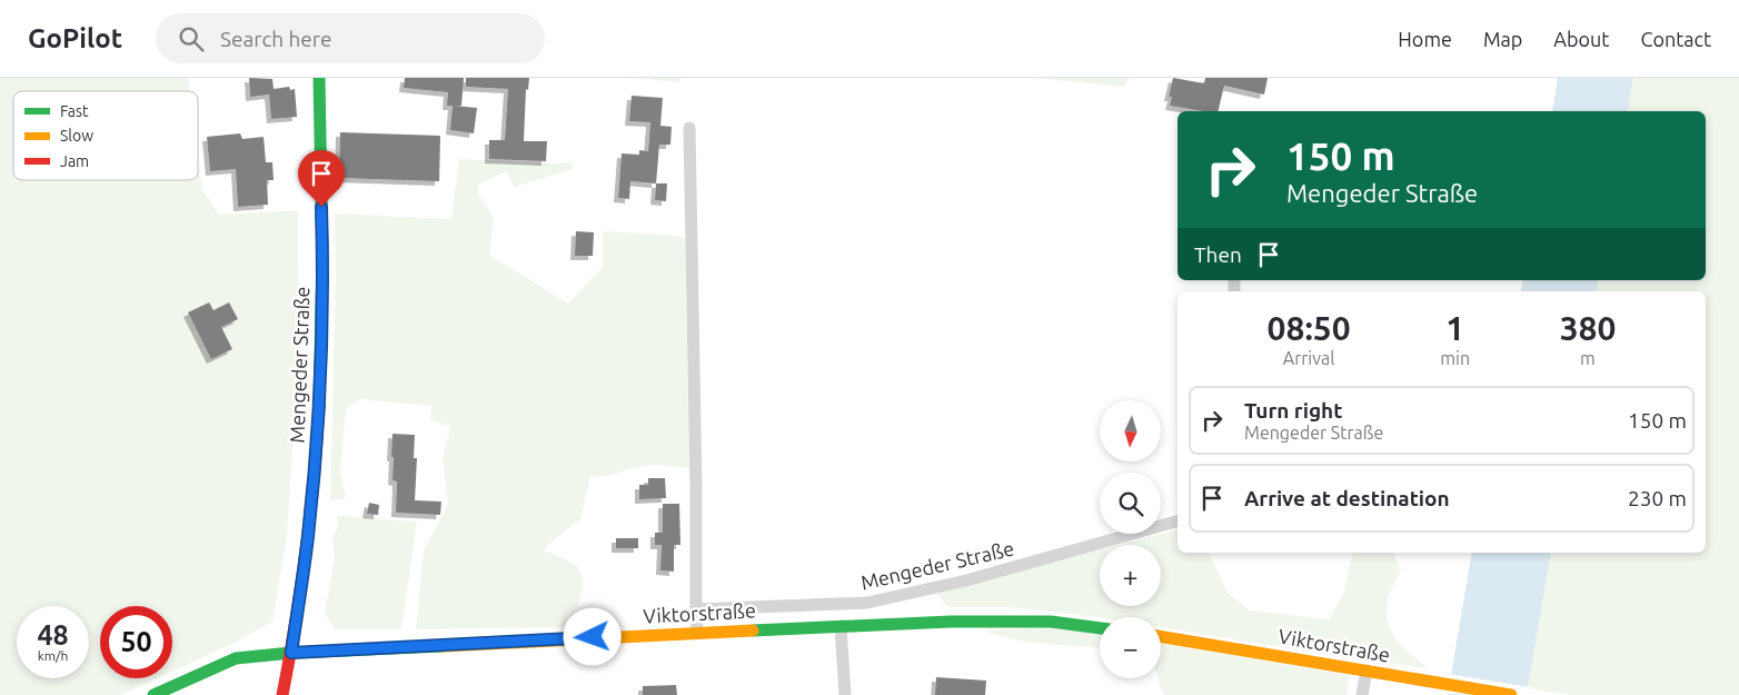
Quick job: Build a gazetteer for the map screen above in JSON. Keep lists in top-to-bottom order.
{
  "streets": {
    "main road": ["Mengeder Straße", "Viktorstraße"]
  },
  "crossings": [
    ["Mengeder Straße", "Viktorstraße"]
  ],
  "legend": ["Fast", "Slow", "Jam"],
  "north": "bottom",
  "page": {
    "header": "GoPilot",
    "search": "Search here",
    "nav": [
      "Home",
      "Map",
      "About",
      "Contact"
    ],
    "turn": ["150 m", "Mengeder Straße"],
    "then": "Then",
    "eta": [
      "08:50",
      "Arrival",
      "1",
      "min",
      "380",
      "m"
    ],
    "list": [
      {
        "name": "Turn right",
        "note": "Mengeder Straße",
        "value": "150 m"
      },
      {
        "name": "Arrive at destination",
        "value": "230 m"
      }
    ],
    "map_buttons": ["+", "−"],
    "speed": "48 km/h",
    "limit": "50"
  }
}
